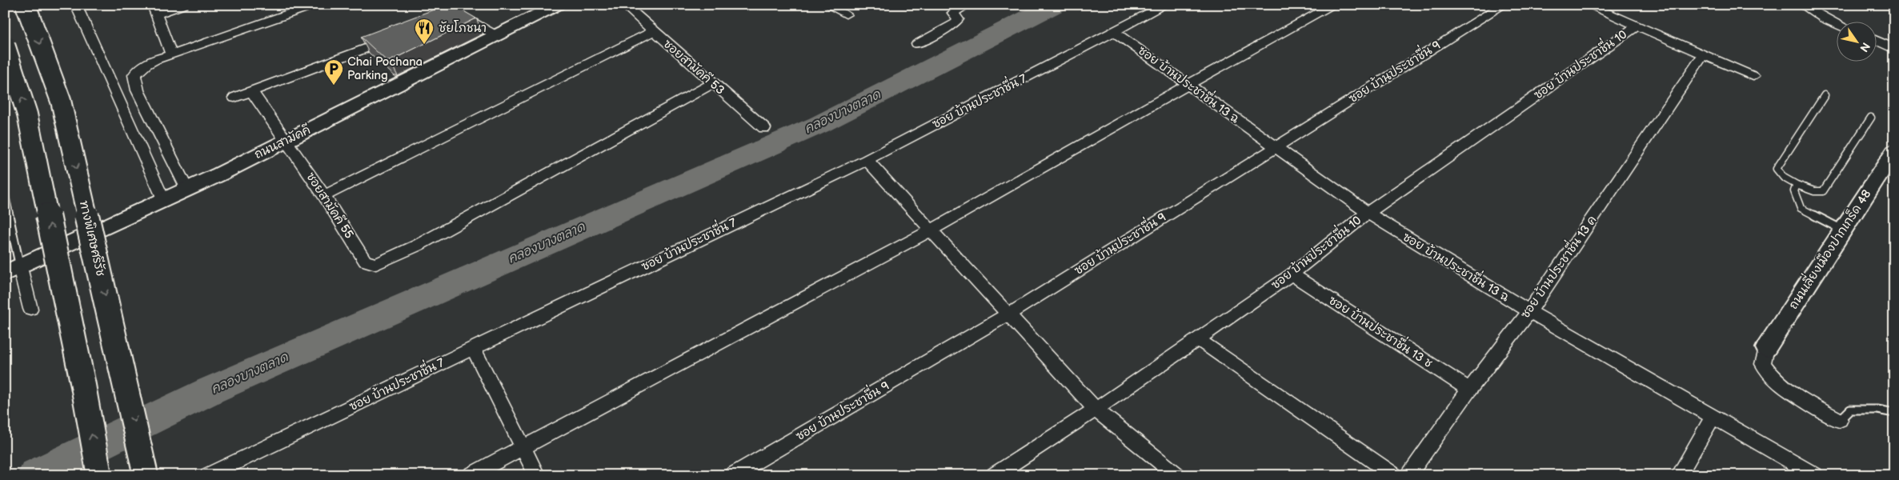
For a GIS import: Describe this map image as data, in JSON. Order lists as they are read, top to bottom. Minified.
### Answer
{"streets":{"highway":["ทางพิเศษศรีรัช"],"main road":["ถนนสามัคคี","ถนนเลี่ยงเมืองปากเกร็ด 48"],"street":["ซอย บ้านประชาชื่น 10","ซอยสามัคคี 53","ซอย บ้านประชาชื่น 9","ซอย บ้านประชาชื่น 13 ฉ","ซอย บ้านประชาชื่น 7","ซอยสามัคคี 55","ซอย บ้านประชาชื่น 13 ค","ซอย บ้านประชาชื่น 13 ช"]},"crossings":[["ซอย บ้านประชาชื่น 10","ซอย บ้านประชาชื่น 13 ฉ"],["ซอย บ้านประชาชื่น 10","ซอย บ้านประชาชื่น 13 ช"],["ซอยสามัคคี 53","ซอยสามัคคี 55"],["ซอย บ้านประชาชื่น 9","ซอย บ้านประชาชื่น 13 ฉ"],["ซอย บ้านประชาชื่น 13 ฉ","ซอย บ้านประชาชื่น 7"],["ซอย บ้านประชาชื่น 13 ฉ","ซอย บ้านประชาชื่น 13 ค"],["ถนนสามัคคี","ซอยสามัคคี 55"],["ซอย บ้านประชาชื่น 13 ค","ซอย บ้านประชาชื่น 13 ช"]],"water":["คลองบางตลาด"],"places":{"restaurant":["ชัยโภชนา"],"parking":["Chai Pochana Parking"]},"north":"bottom right"}
